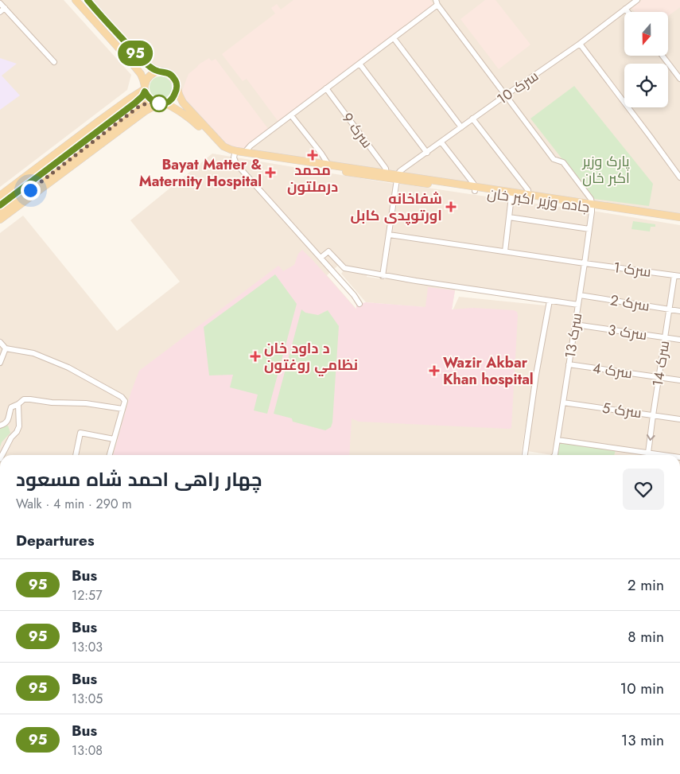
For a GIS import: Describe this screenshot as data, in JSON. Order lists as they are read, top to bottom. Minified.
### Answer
{"streets":{"main road":["جاده وزیر اکبر خان"],"street":["سرک 10","سرک 9","سرک 1","سرک 2","سرک 3","سرک 13","سرک 14","سرک 4","سرک 5"]},"crossings":[["جاده وزیر اکبر خان","سرک 13"],["سرک 1","سرک 13"],["سرک 1","سرک 14"],["سرک 2","سرک 13"],["سرک 2","سرک 14"],["سرک 3","سرک 13"],["سرک 3","سرک 14"],["سرک 13","سرک 4"],["سرک 13","سرک 5"],["سرک 14","سرک 4"],["سرک 14","سرک 5"]],"parks":["پارک وزیر اکبر خان"],"places":{"health":["محمد درملتون","Bayat Matter & Maternity Hospital","شفاخانه اورتوپدی کابل","د داود خان نظامي روغتون","Wazir Akbar Khan hospital"]},"lines":["bus line 95"],"north":"bottom","page":{"on_map":"95","heading":[["چهار راهی احمد شاه مسعود","Walk · 4 min · 290 m"],"Departures"],"list":[{"mark":"95","name":"Bus","note":"12:57","value":"2 min"},{"mark":"95","name":"Bus","note":"13:03","value":"8 min"},{"mark":"95","name":"Bus","note":"13:05","value":"10 min"},{"mark":"95","name":"Bus","note":"13:08","value":"13 min"}]}}
